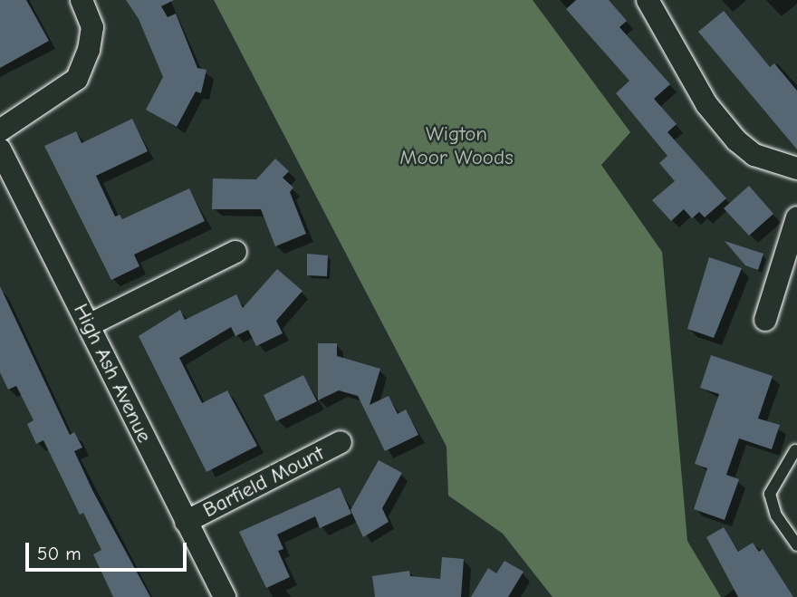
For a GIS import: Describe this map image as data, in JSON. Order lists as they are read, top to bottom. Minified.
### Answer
{"streets":{"street":["High Ash Avenue","Barfield Mount"]},"crossings":[["High Ash Avenue","Barfield Mount"]],"parks":["Wigton Moor Woods"],"scale_bar":"50 m"}
